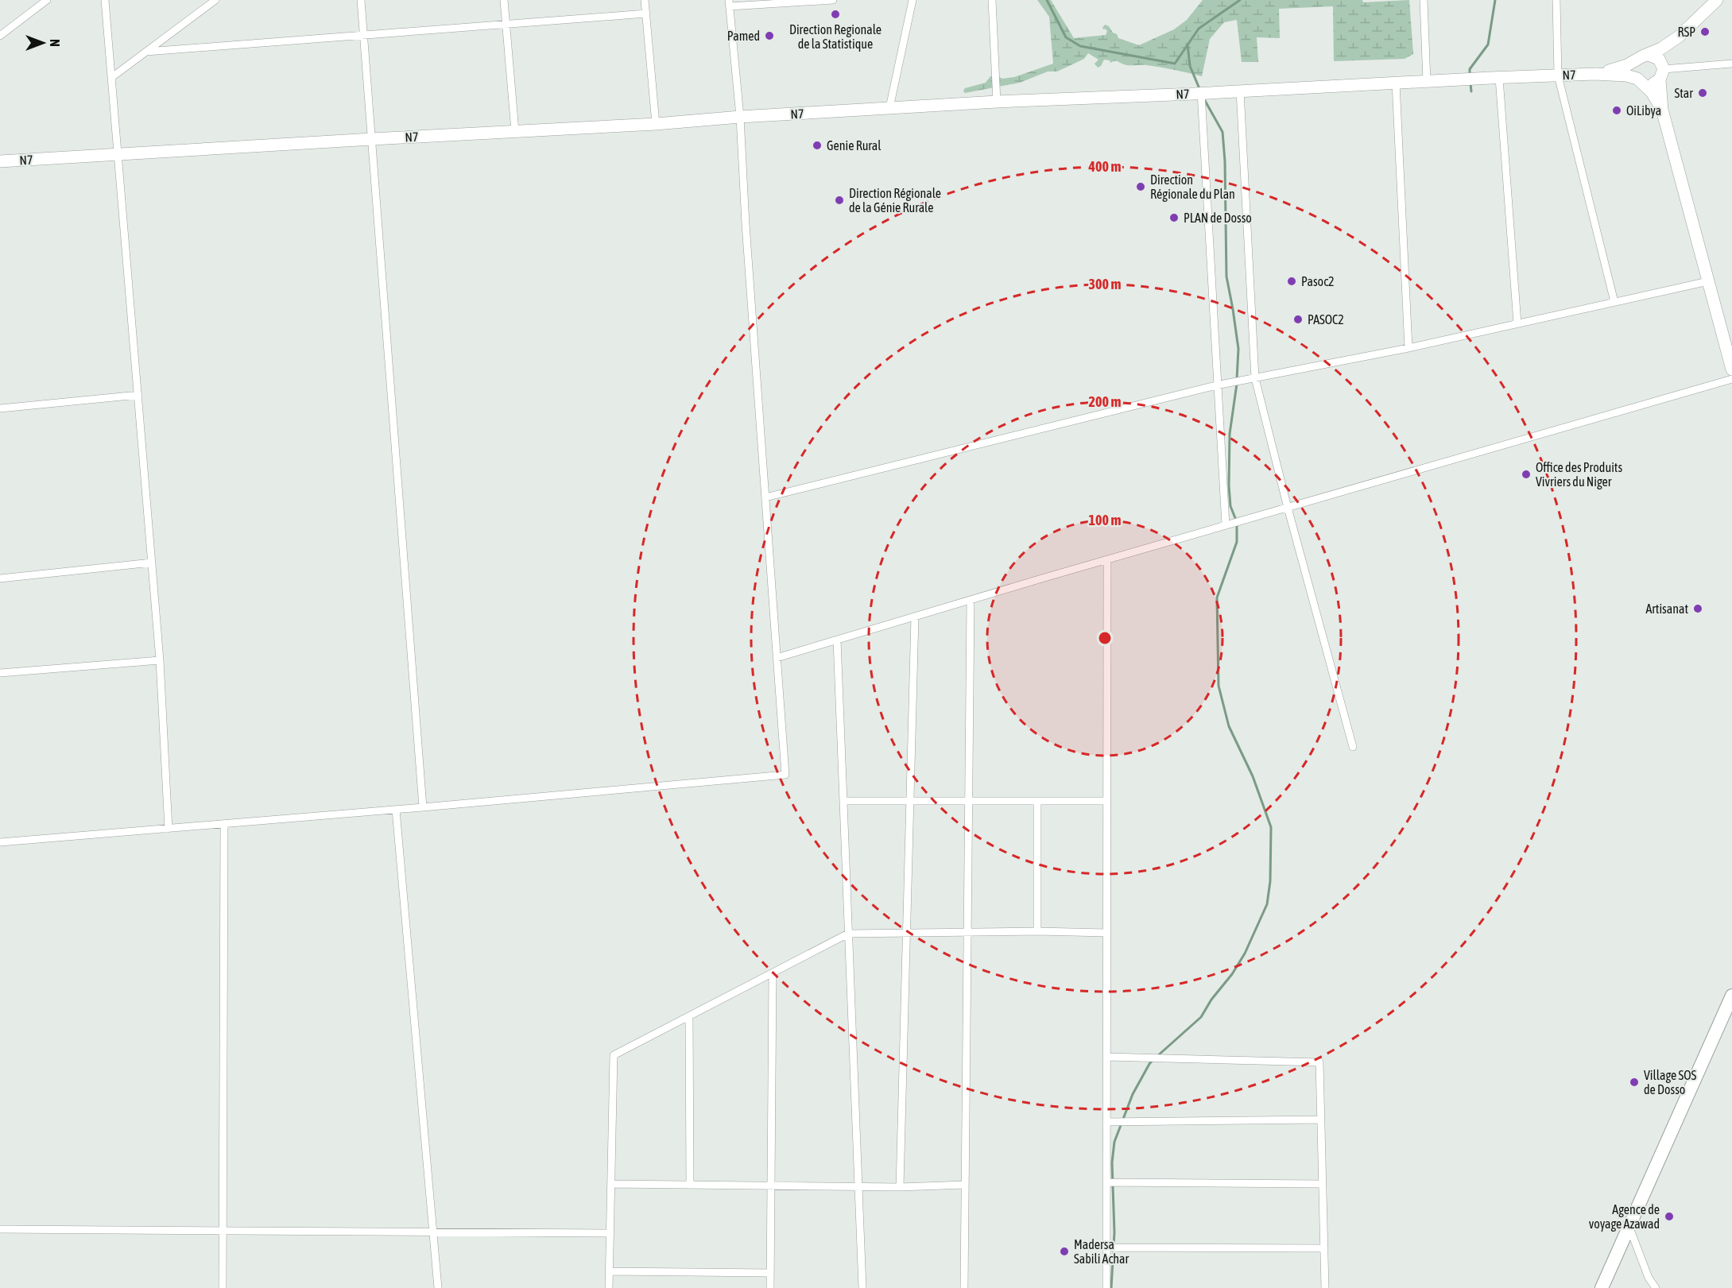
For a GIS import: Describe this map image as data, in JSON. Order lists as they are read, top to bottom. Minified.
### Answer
{"streets":{"main road":["N7"]},"places":["Direction Regionale de la Statistique","RSP","Pamed","Star","OiLibya","Genie Rural","Direction Régionale du Plan","Direction Régionale de la Génie Rurale","PLAN de Dosso","Pasoc2","PASOC2","Office des Produits Vivriers du Niger","Artisanat","Village SOS de Dosso","Agence de voyage Azawad","Madersa Sabili Achar"],"north":"right","rings":["400 m","300 m","200 m","100 m"]}
